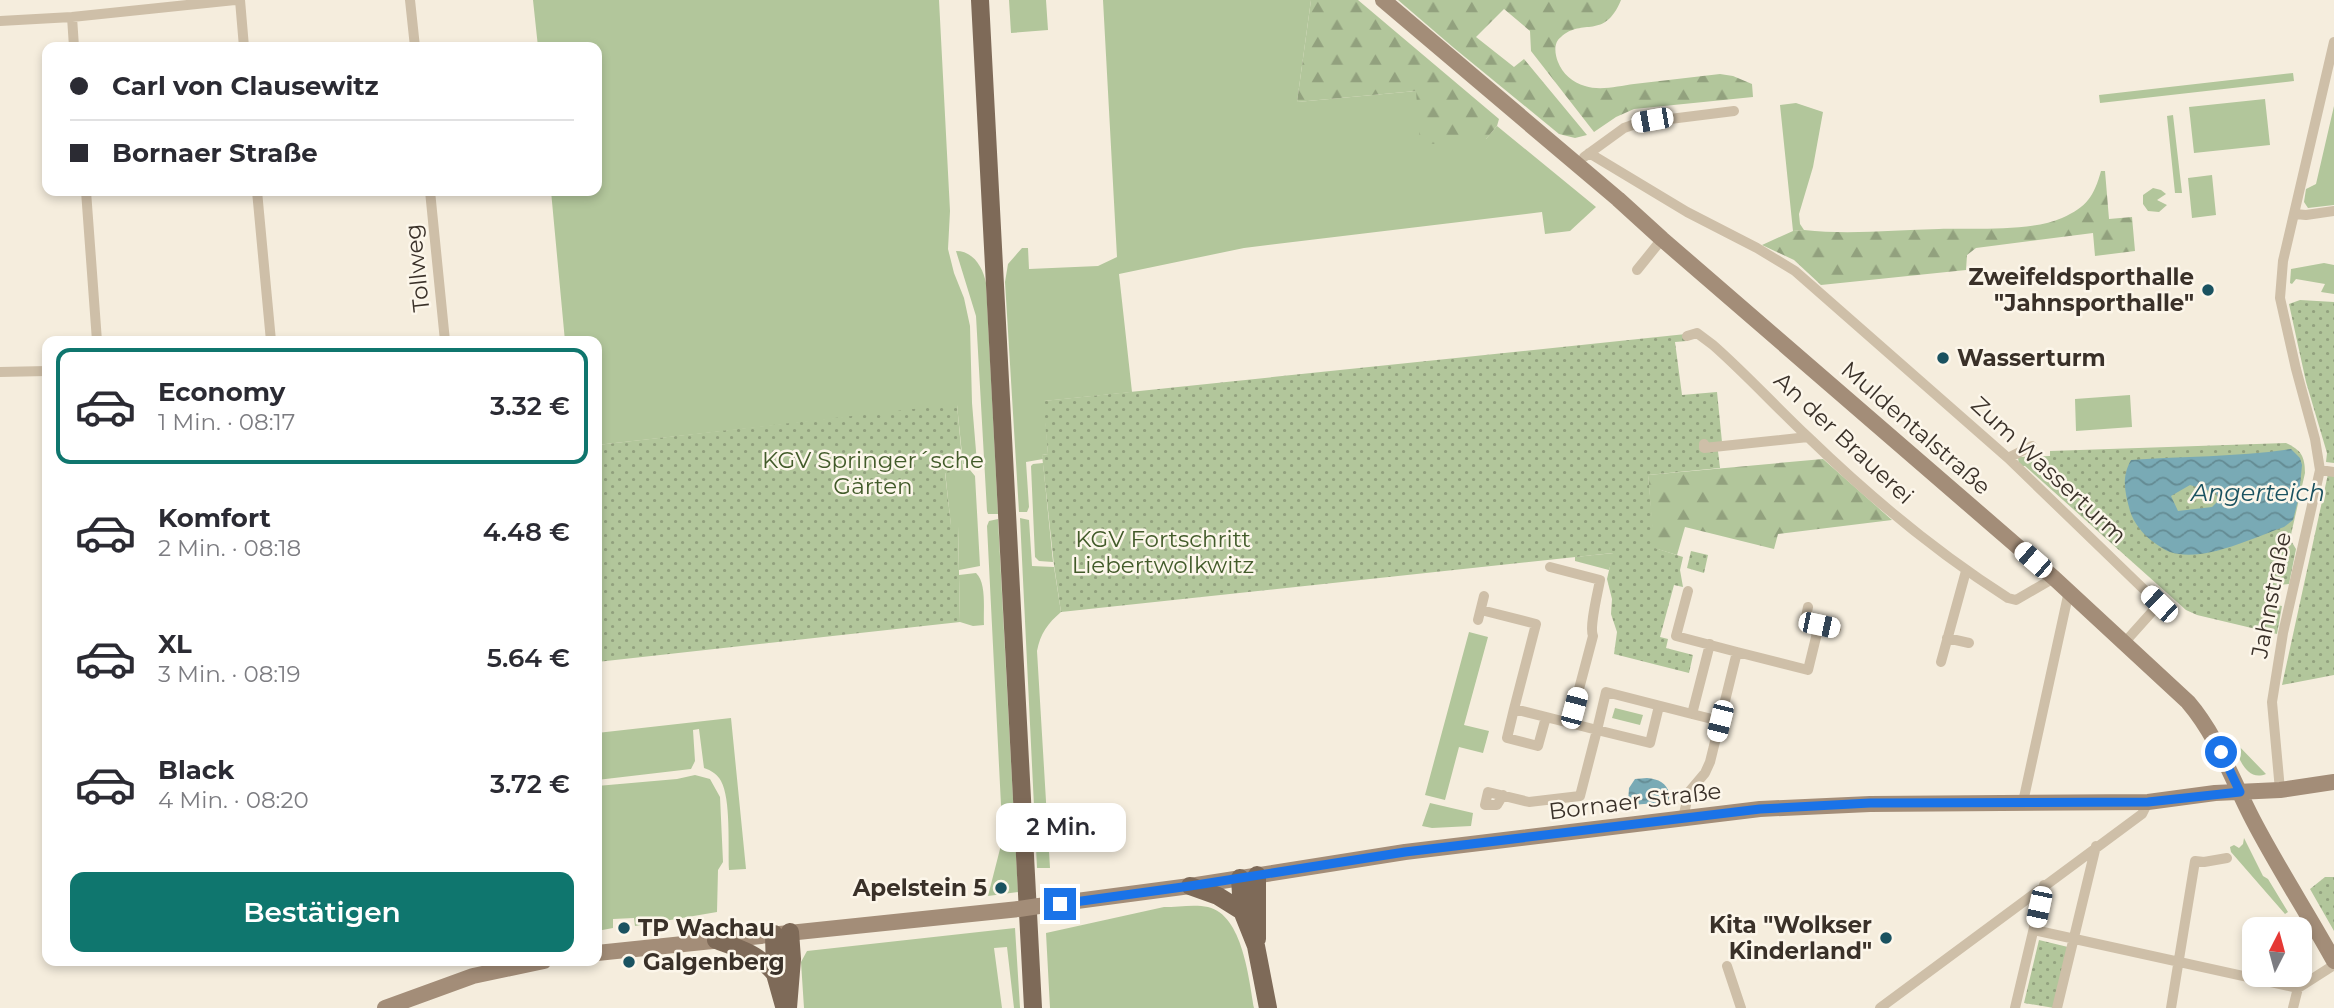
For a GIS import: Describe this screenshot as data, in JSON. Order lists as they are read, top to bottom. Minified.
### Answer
{"streets":{"main road":["Muldentalstraße","Bornaer Straße"],"street":["Tollweg","An der Brauerei","Zum Wasserturm","Jahnstraße"]},"crossings":[["Muldentalstraße","An der Brauerei"],["Muldentalstraße","Zum Wasserturm"],["Muldentalstraße","Bornaer Straße"],["Jahnstraße","Bornaer Straße"]],"water":["Angerteich"],"parks":["KGV Springer´sche Gärten","KGV Fortschritt Liebertwolkwitz"],"places":["Zweifeldsporthalle \"Jahnsporthalle\"","Wasserturm","Apelstein 5","TP Wachau","Kita \"Wolkser Kinderland\"","Galgenberg"],"north":"top","page":{"banner":["Carl von Clausewitz","Bornaer Straße"],"list":[{"name":"Economy","note":"1 Min. · 08:17","value":"3.32 €"},{"name":"Komfort","note":"2 Min. · 08:18","value":"4.48 €"},{"name":"XL","note":"3 Min. · 08:19","value":"5.64 €"},{"name":"Black","note":"4 Min. · 08:20","value":"3.72 €"}],"bubble":"2 Min.","buttons":"Bestätigen"}}
